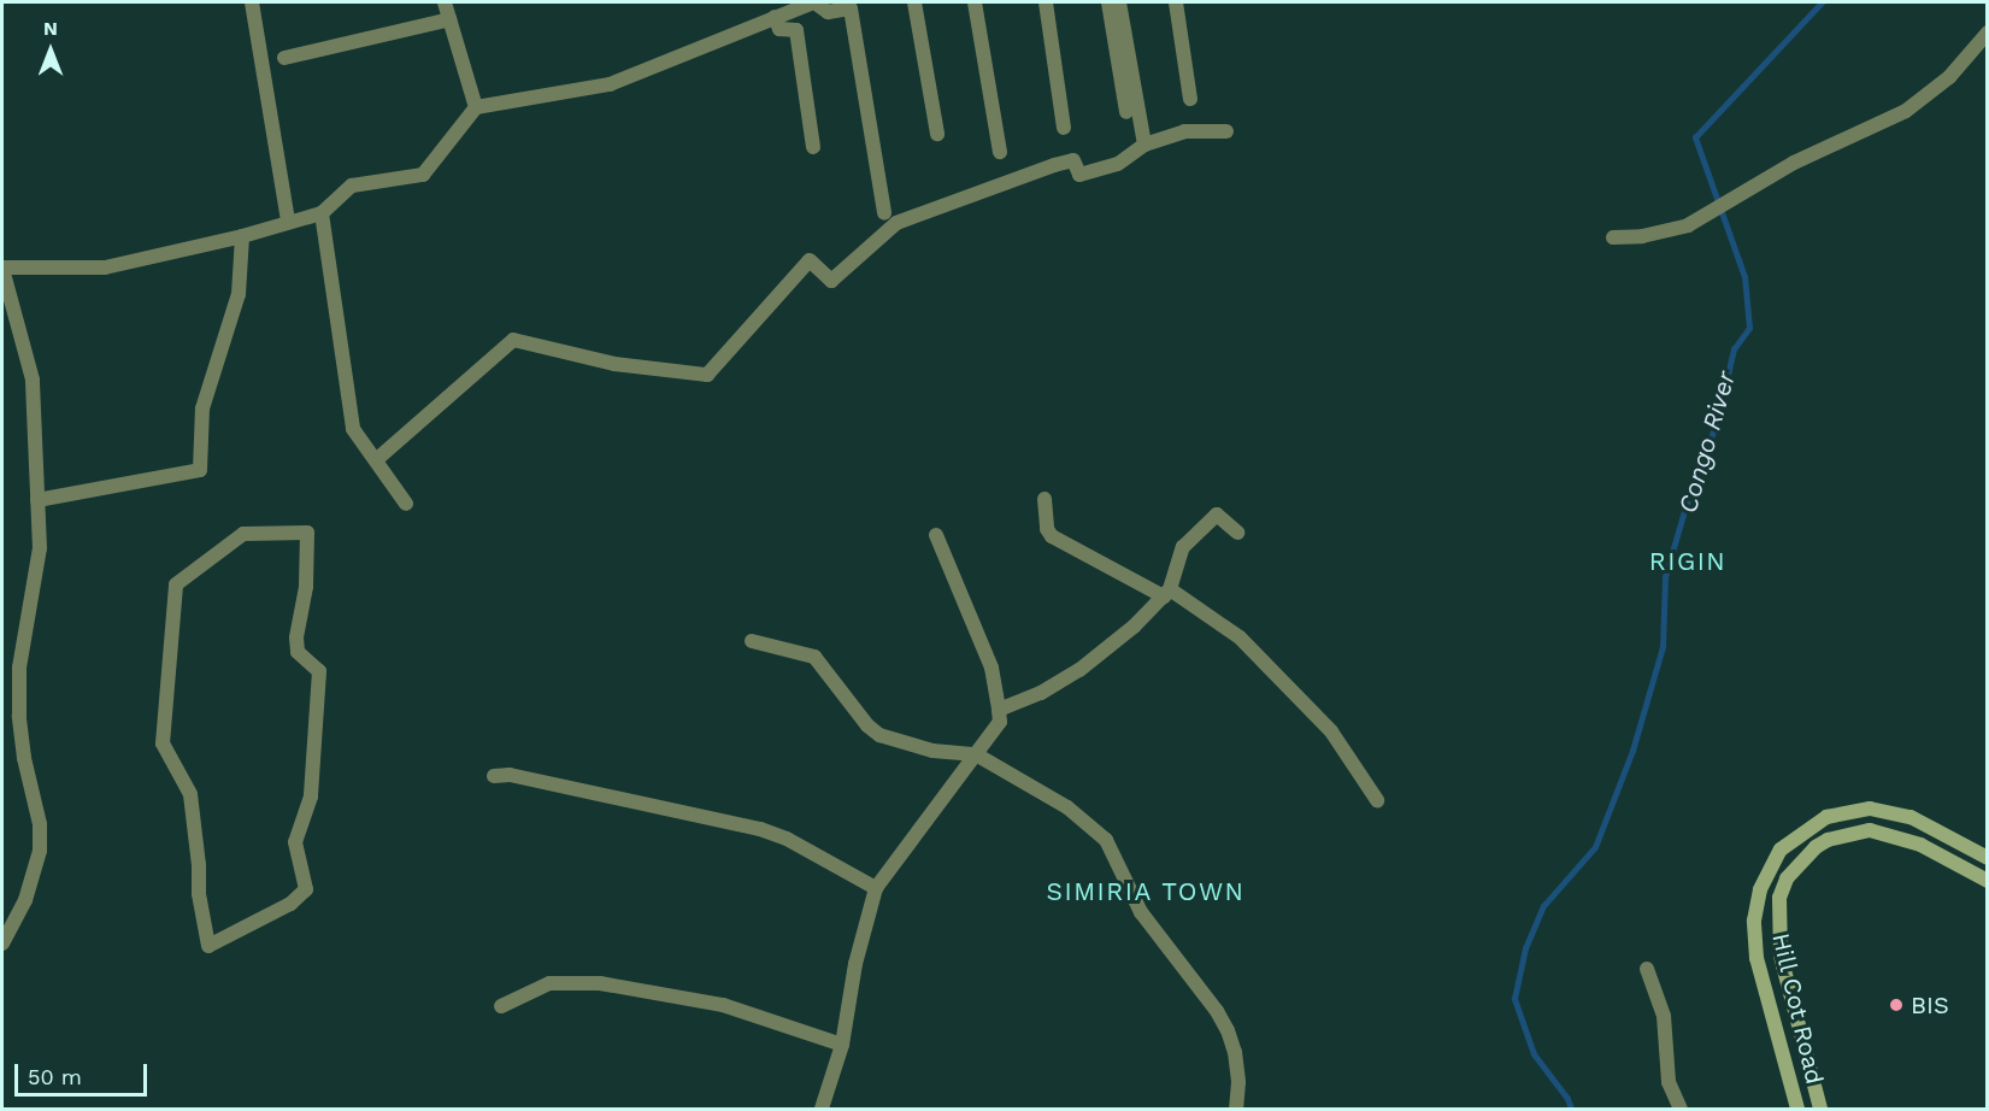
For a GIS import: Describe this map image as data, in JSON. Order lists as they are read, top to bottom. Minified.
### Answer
{"streets":{"main road":["Hill Cot Road"]},"districts":["RIGIN","SIMIRIA TOWN"],"water":["Congo River"],"places":["BIS"],"scale_bar":"50 m","north":"top"}
